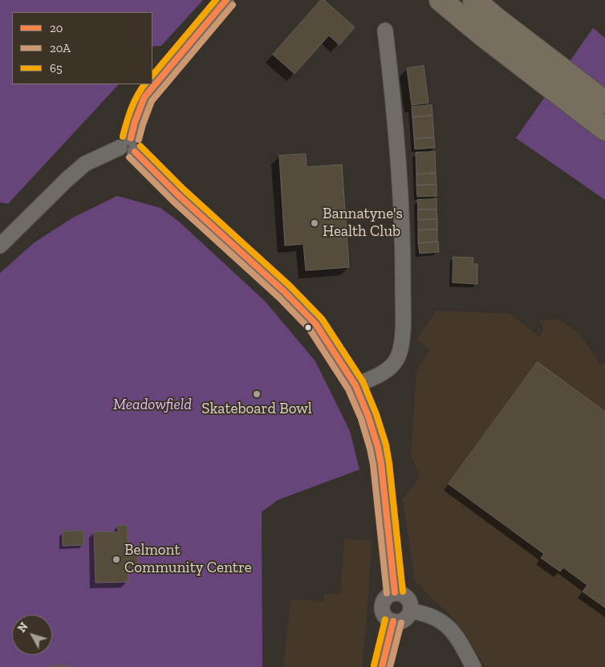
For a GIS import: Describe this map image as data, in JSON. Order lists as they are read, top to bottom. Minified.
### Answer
{"parks":["Meadowfield"],"places":["Bannatyne's Health Club","Skateboard Bowl","Belmont Community Centre"],"lines":["transit line 20","transit line 65","transit line 20A"],"legend":["20","20A","65"],"north":"top left"}
